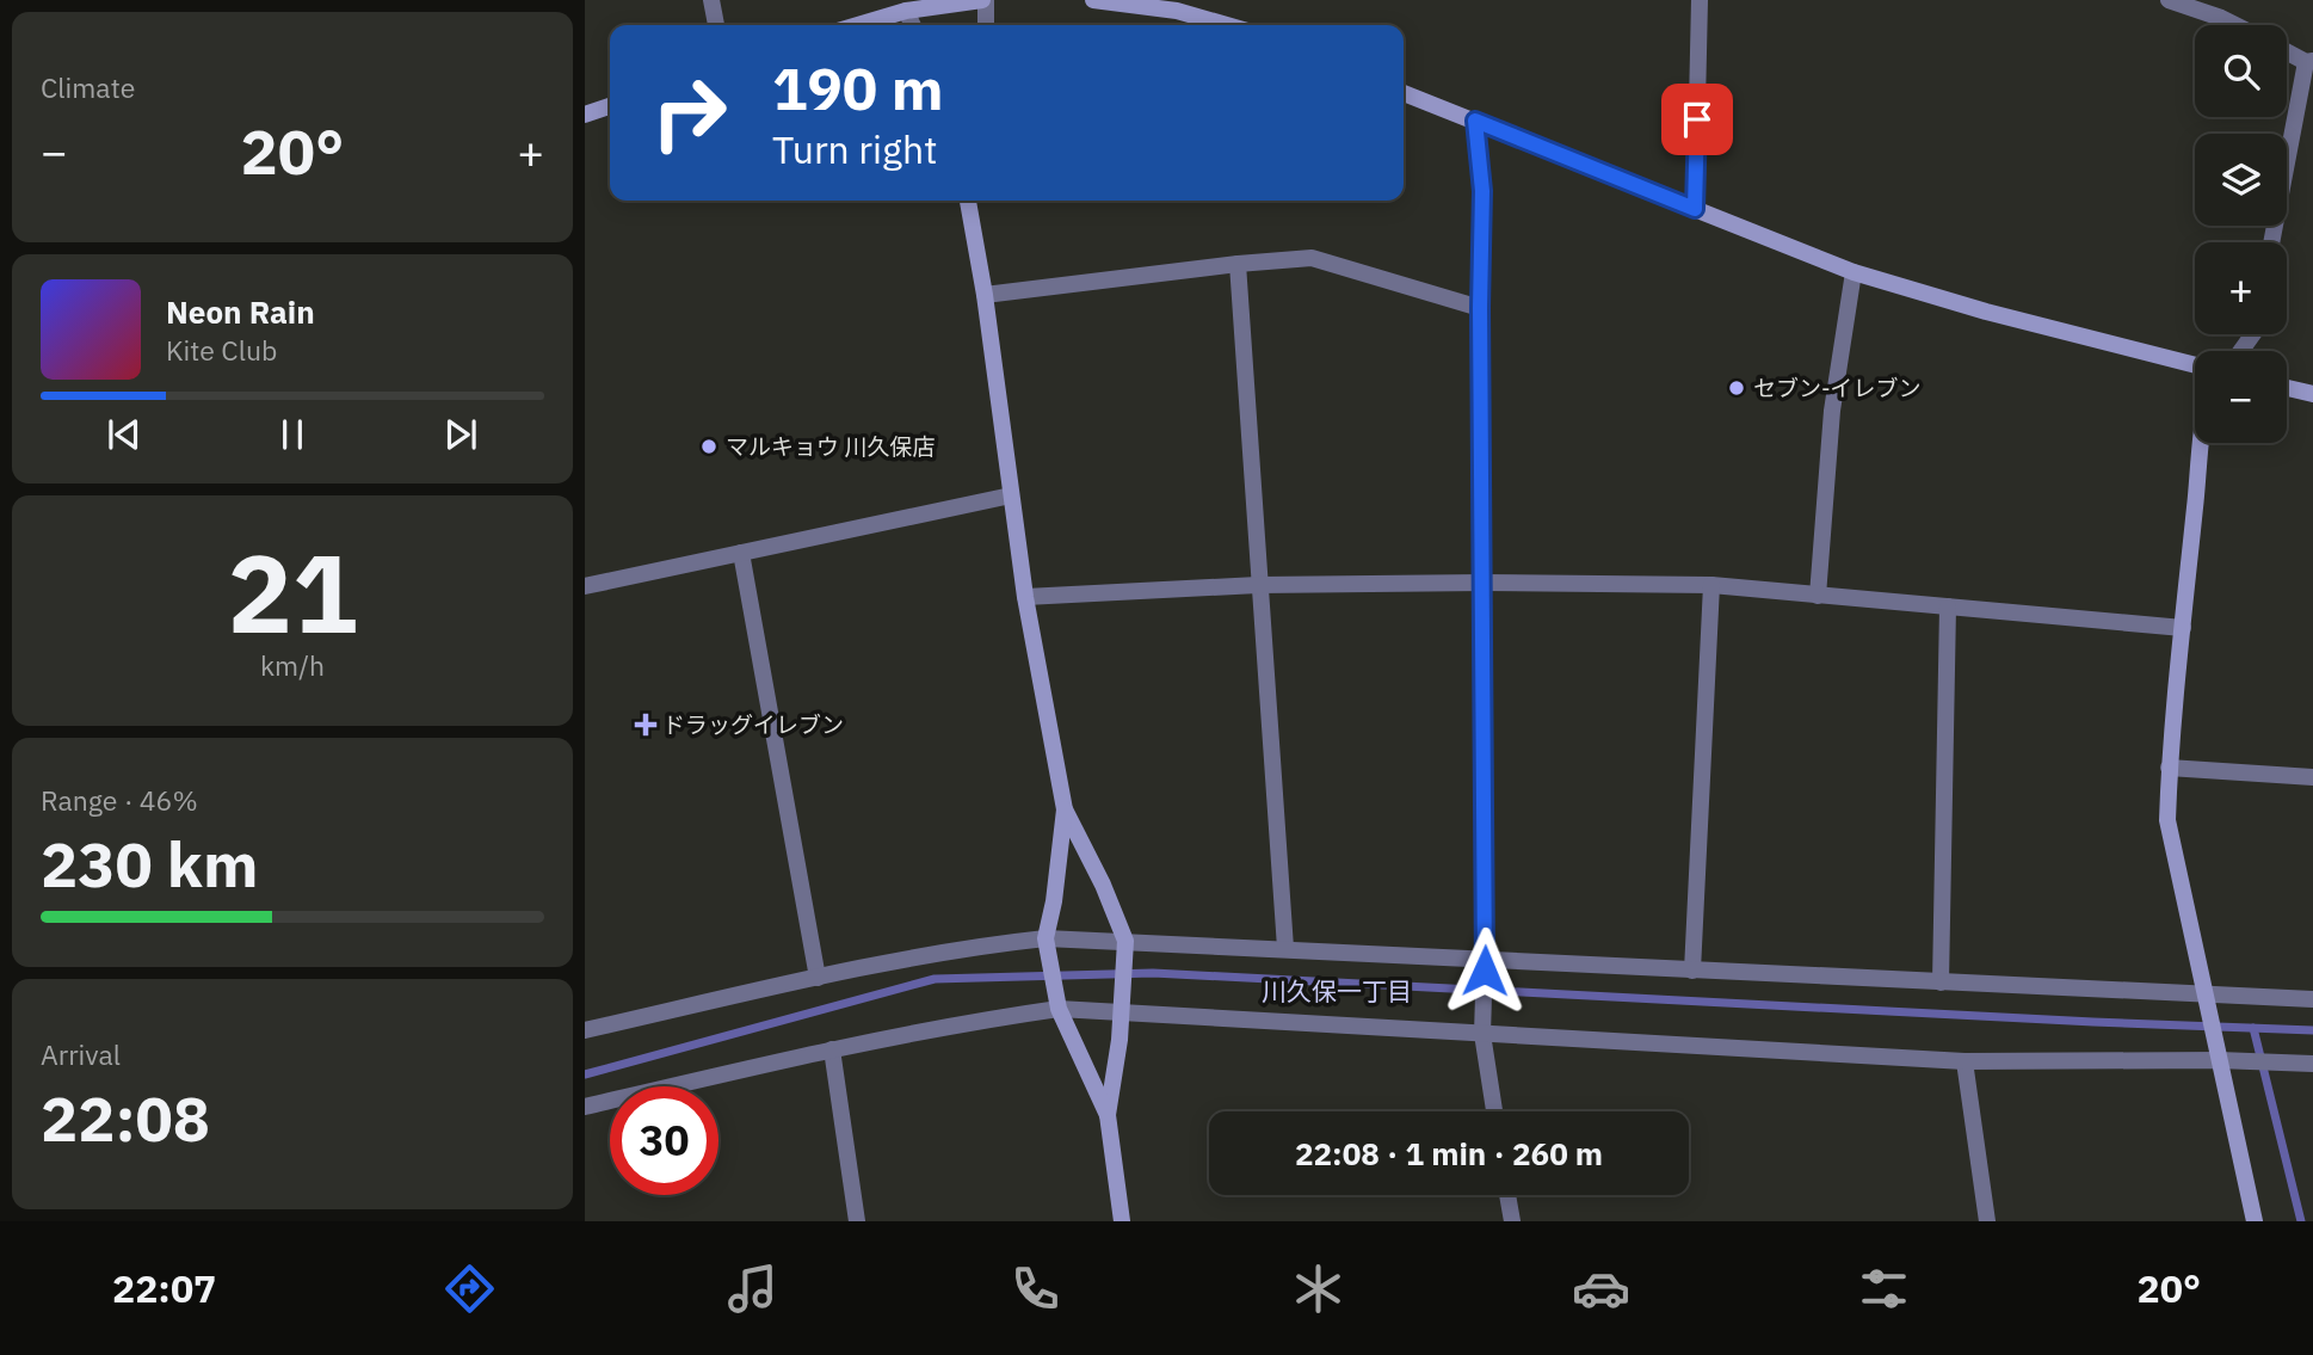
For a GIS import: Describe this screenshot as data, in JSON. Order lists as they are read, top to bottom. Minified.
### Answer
{"districts":["川久保一丁目"],"places":{"other":["セブン-イレブン","マルキョウ 川久保店"],"health":["ドラッグイレブン"]},"page":{"tile":["Climate",["21","km/h"],["Range · 46%","230 km"],["Arrival","22:08"]],"map_buttons":["+","−"],"turn":["190 m","Turn right"],"heat":["−","20°","+"],"song":["Neon Rain","Kite Club"],"limit":"30","trip":"22:08 · 1 min · 260 m","tabs":["22:07","20°"]}}
